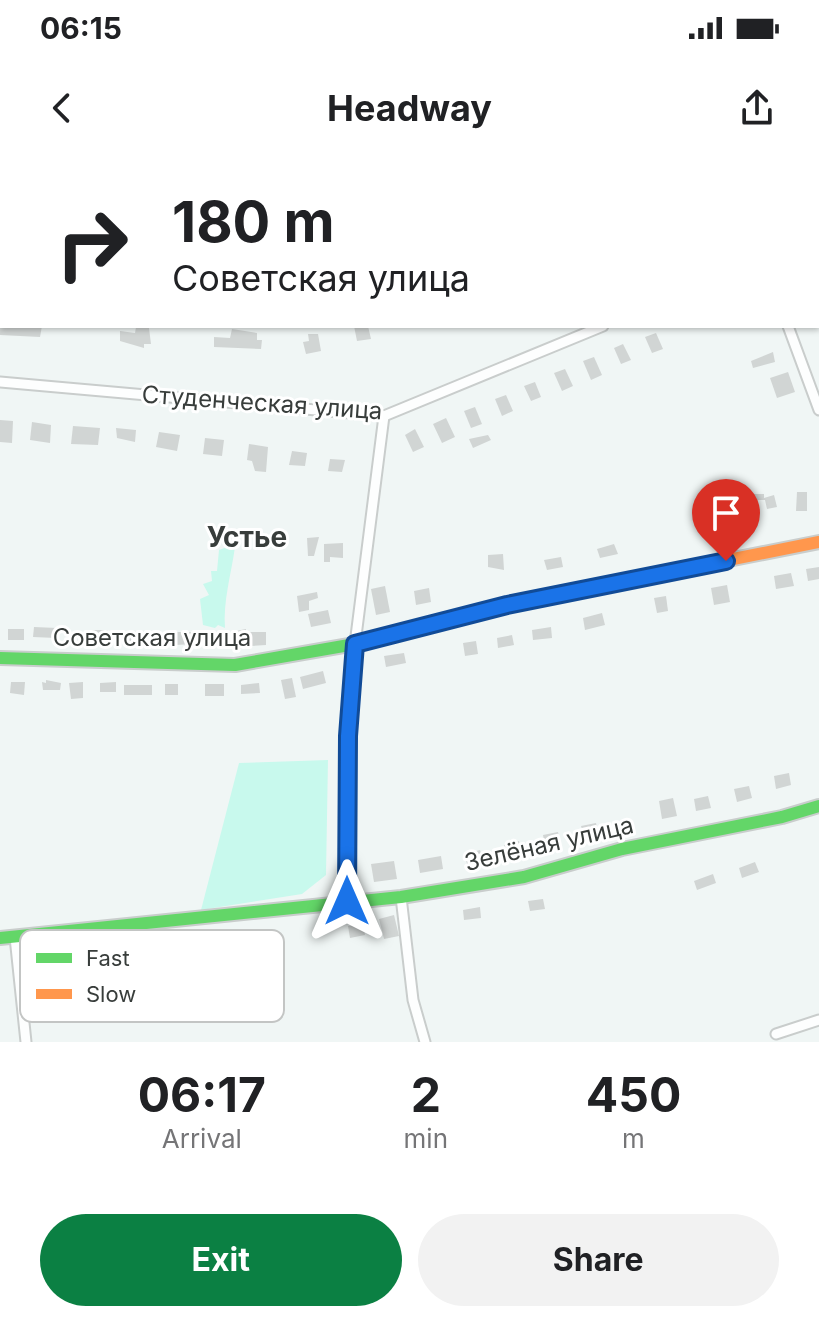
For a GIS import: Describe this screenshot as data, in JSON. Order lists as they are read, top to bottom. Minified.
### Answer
{"streets":{"street":["Студенческая улица","Советская улица","Зелёная улица"]},"districts":["Устье"],"legend":["Fast","Slow"],"page":{"status":"06:15","header":"Headway","turn":["180 m","Советская улица"],"eta":["06:17","Arrival","2","min","450","m"],"buttons":["Exit","Share"]}}
